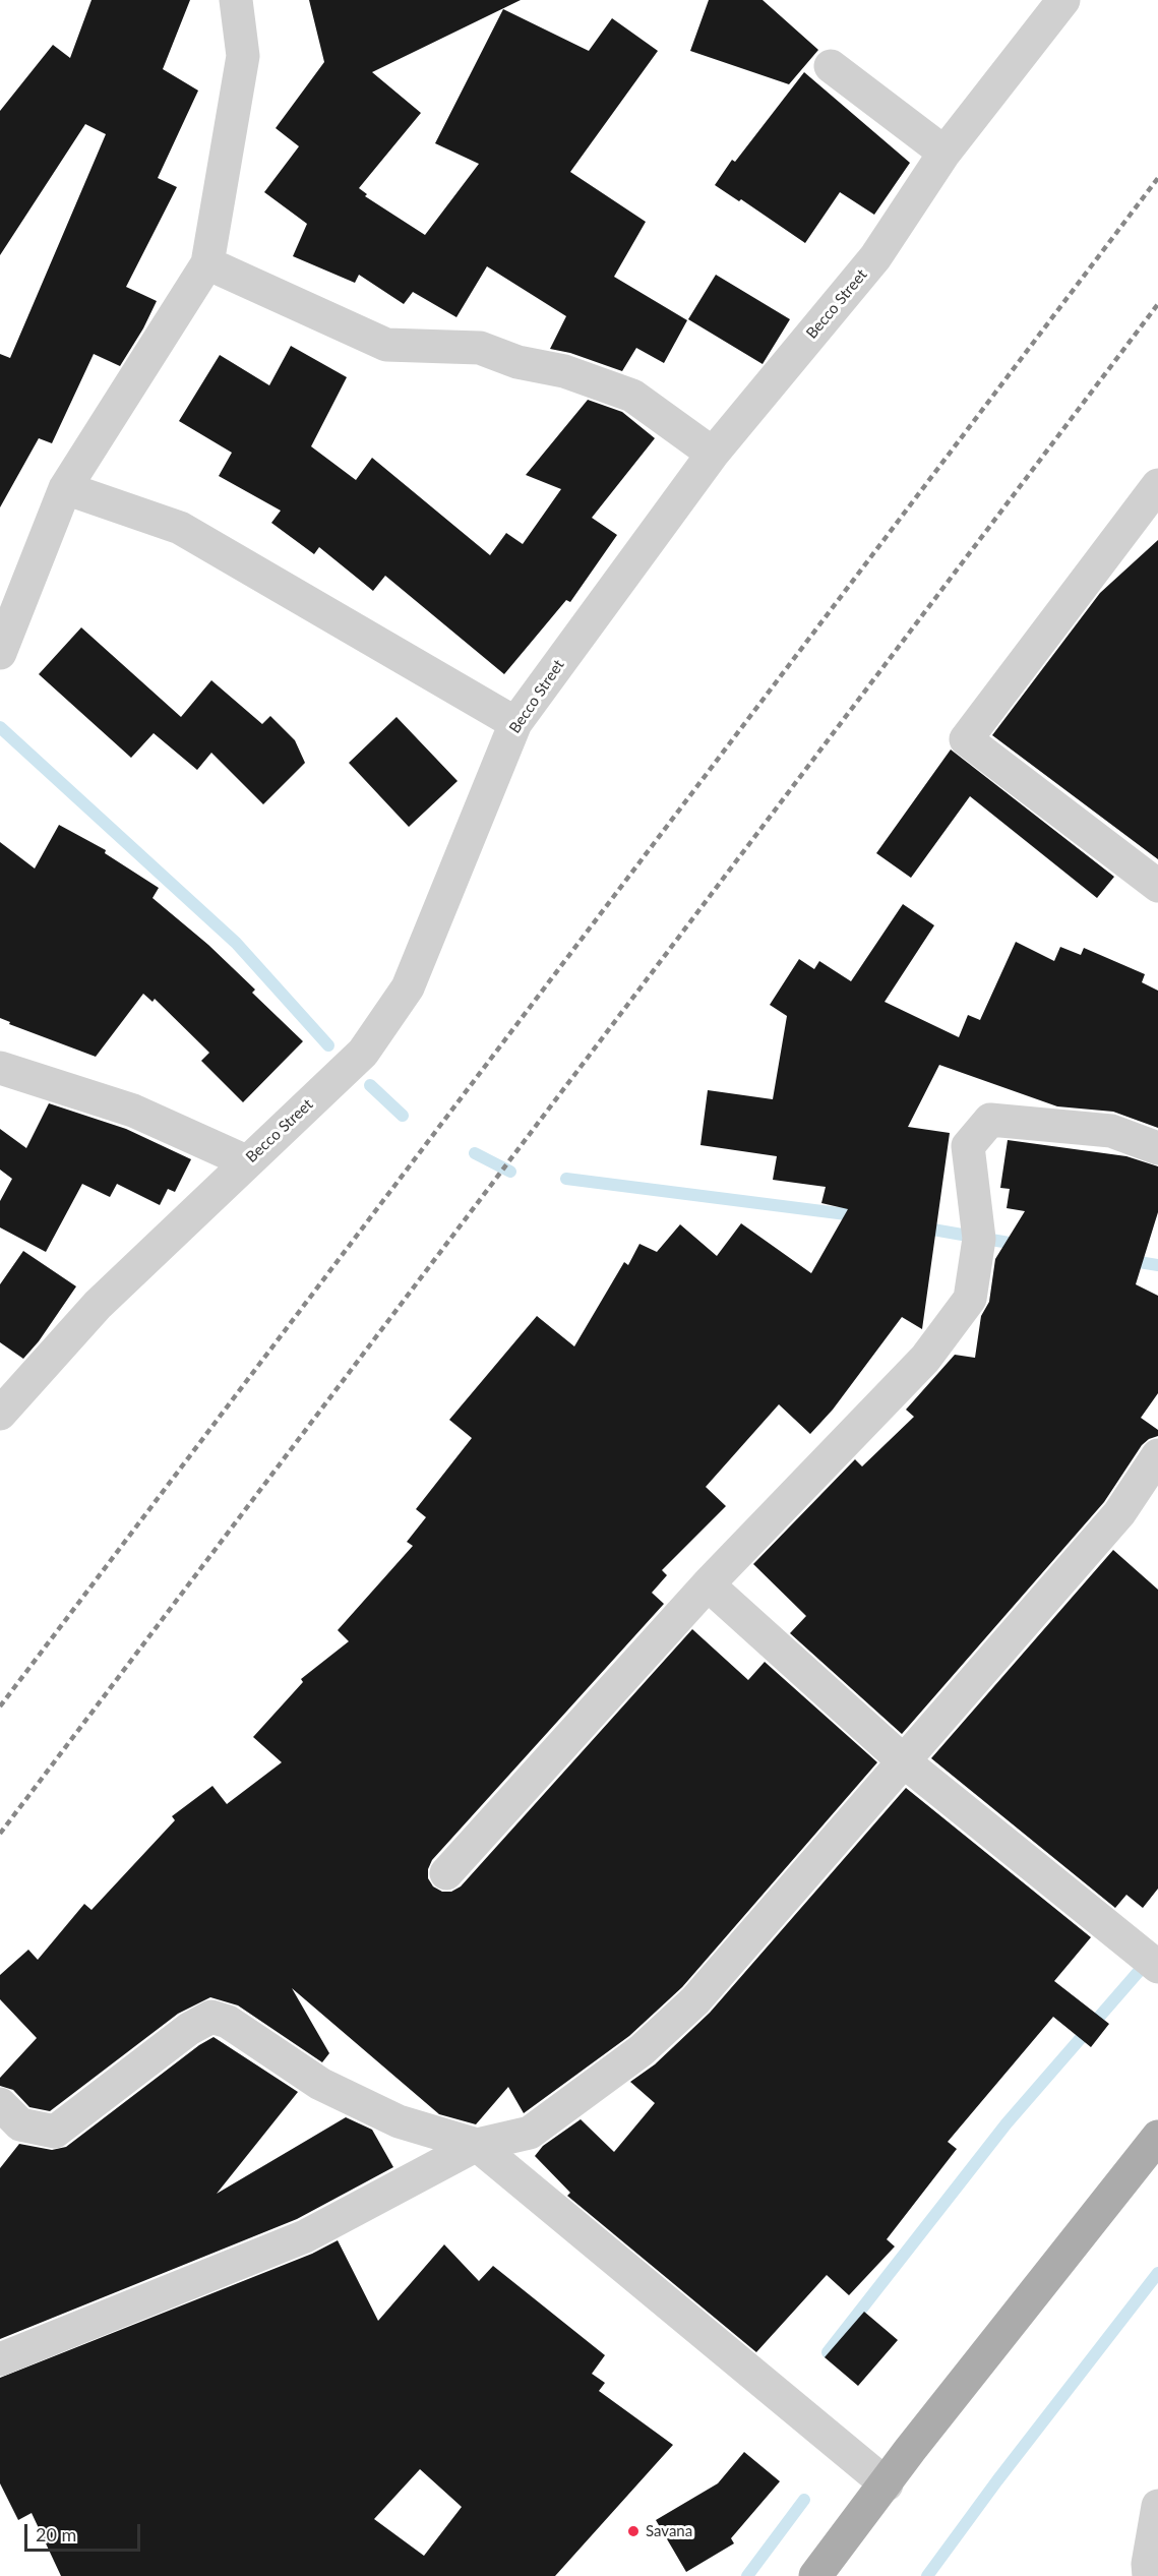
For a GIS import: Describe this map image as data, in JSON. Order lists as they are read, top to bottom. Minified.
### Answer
{"streets":{"street":["Becco Street"]},"places":["Savana"],"scale_bar":"20 m"}
